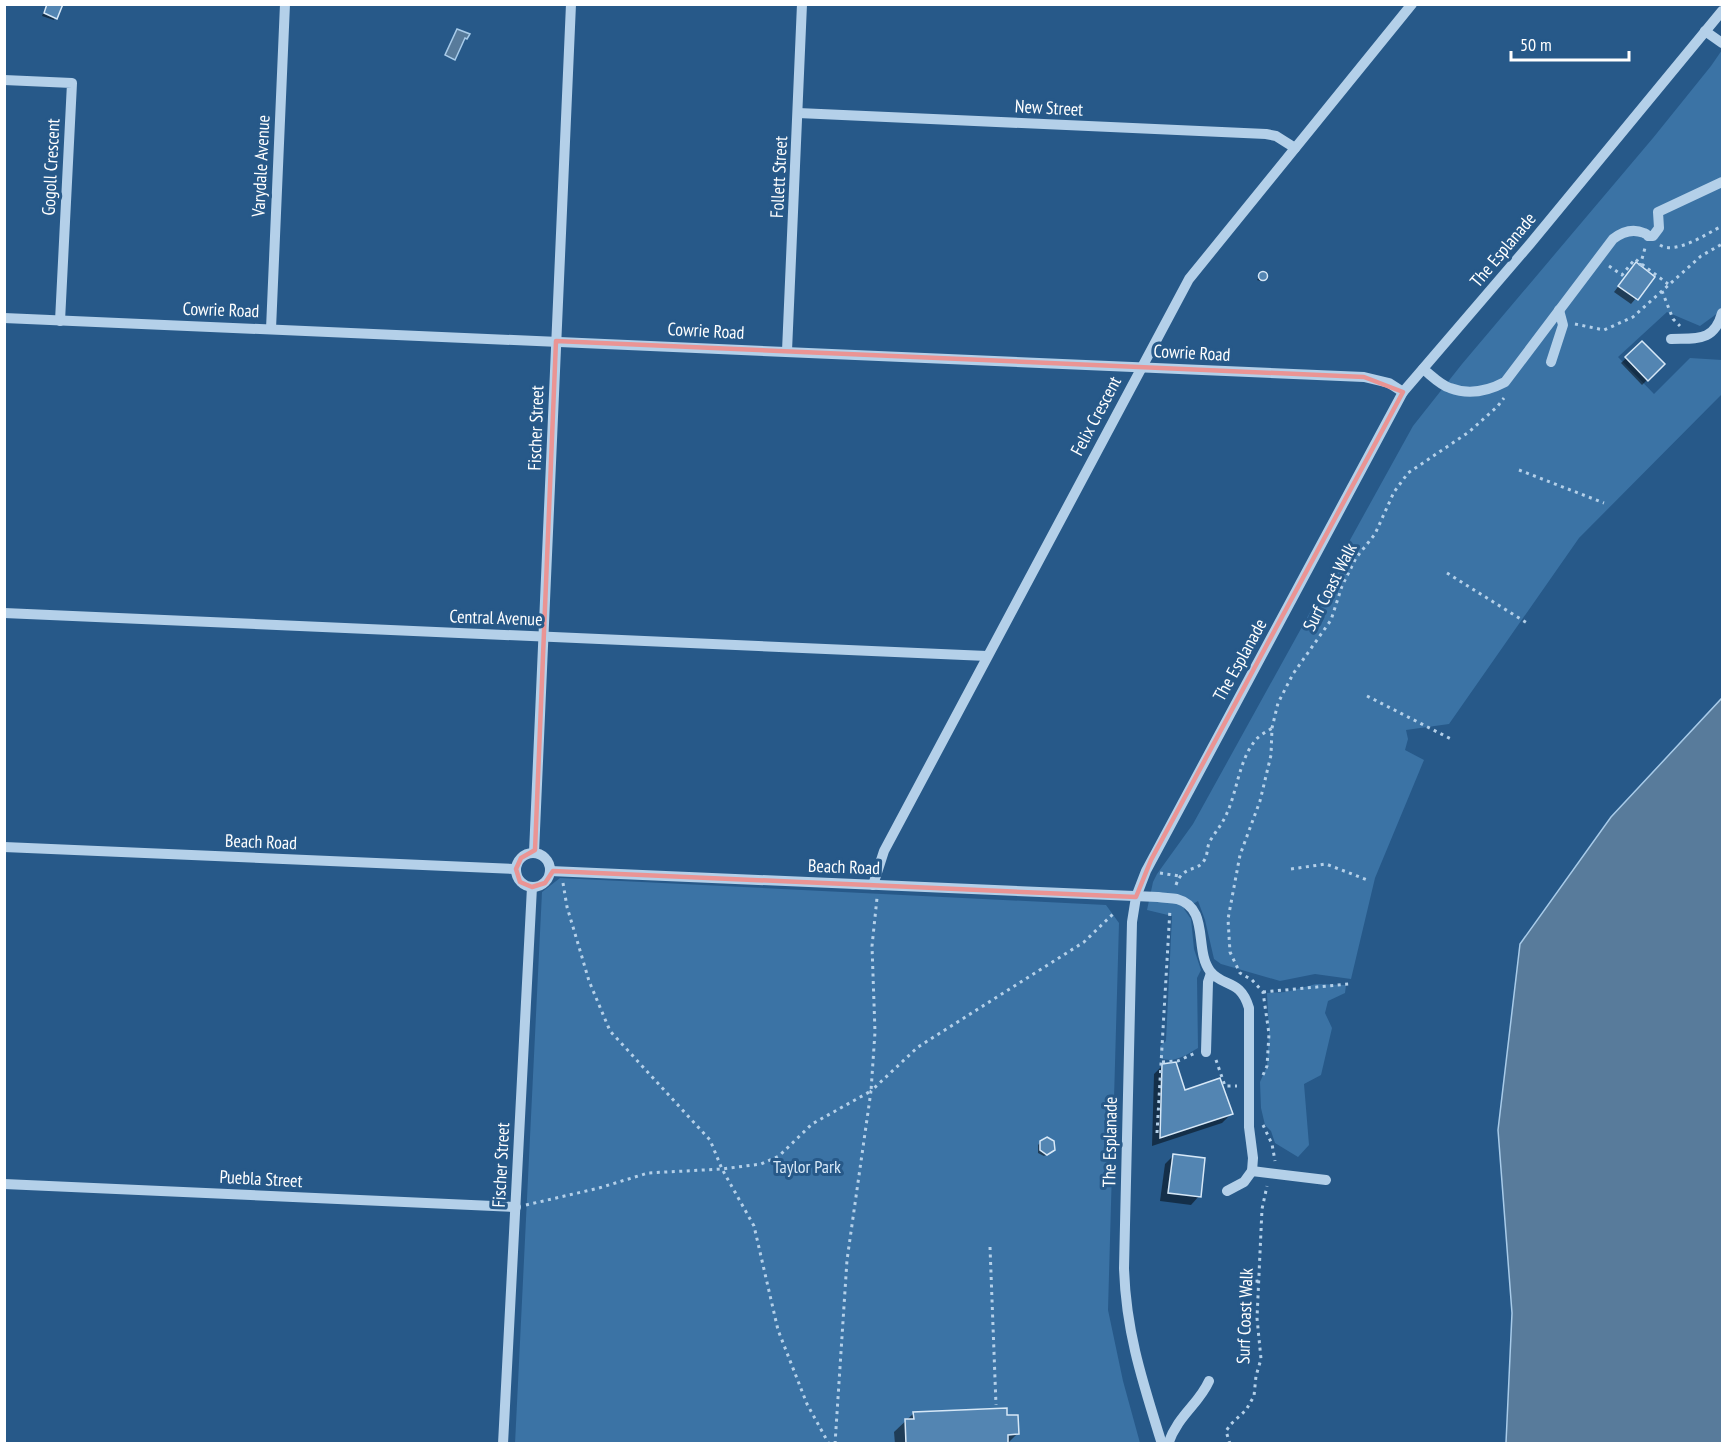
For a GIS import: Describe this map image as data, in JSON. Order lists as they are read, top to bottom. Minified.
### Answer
{"streets":{"street":["New Street","Varydale Avenue","Gogoll Crescent","Follett Street","The Esplanade","Cowrie Road","Felix Crescent","Fischer Street","Central Avenue","Beach Road","Puebla Street"],"path":["Surf Coast Walk"]},"crossings":[["New Street","Follett Street"],["New Street","Felix Crescent"],["Varydale Avenue","Cowrie Road"],["Gogoll Crescent","Cowrie Road"],["Follett Street","Cowrie Road"],["The Esplanade","Cowrie Road"],["The Esplanade","Beach Road"],["Cowrie Road","Felix Crescent"],["Cowrie Road","Fischer Street"],["Felix Crescent","Central Avenue"],["Felix Crescent","Beach Road"],["Fischer Street","Central Avenue"],["Fischer Street","Beach Road"],["Fischer Street","Puebla Street"]],"parks":["Taylor Park"],"scale_bar":"50 m"}
